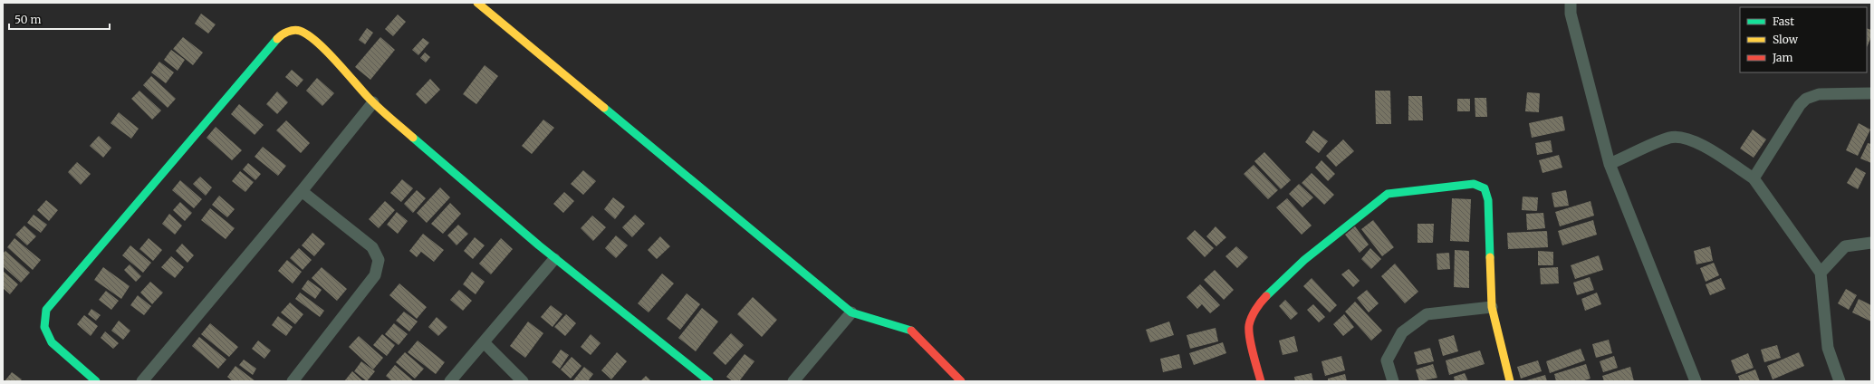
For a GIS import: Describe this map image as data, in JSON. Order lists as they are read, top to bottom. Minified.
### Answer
{"legend":["Fast","Slow","Jam"],"scale_bar":"50 m"}
